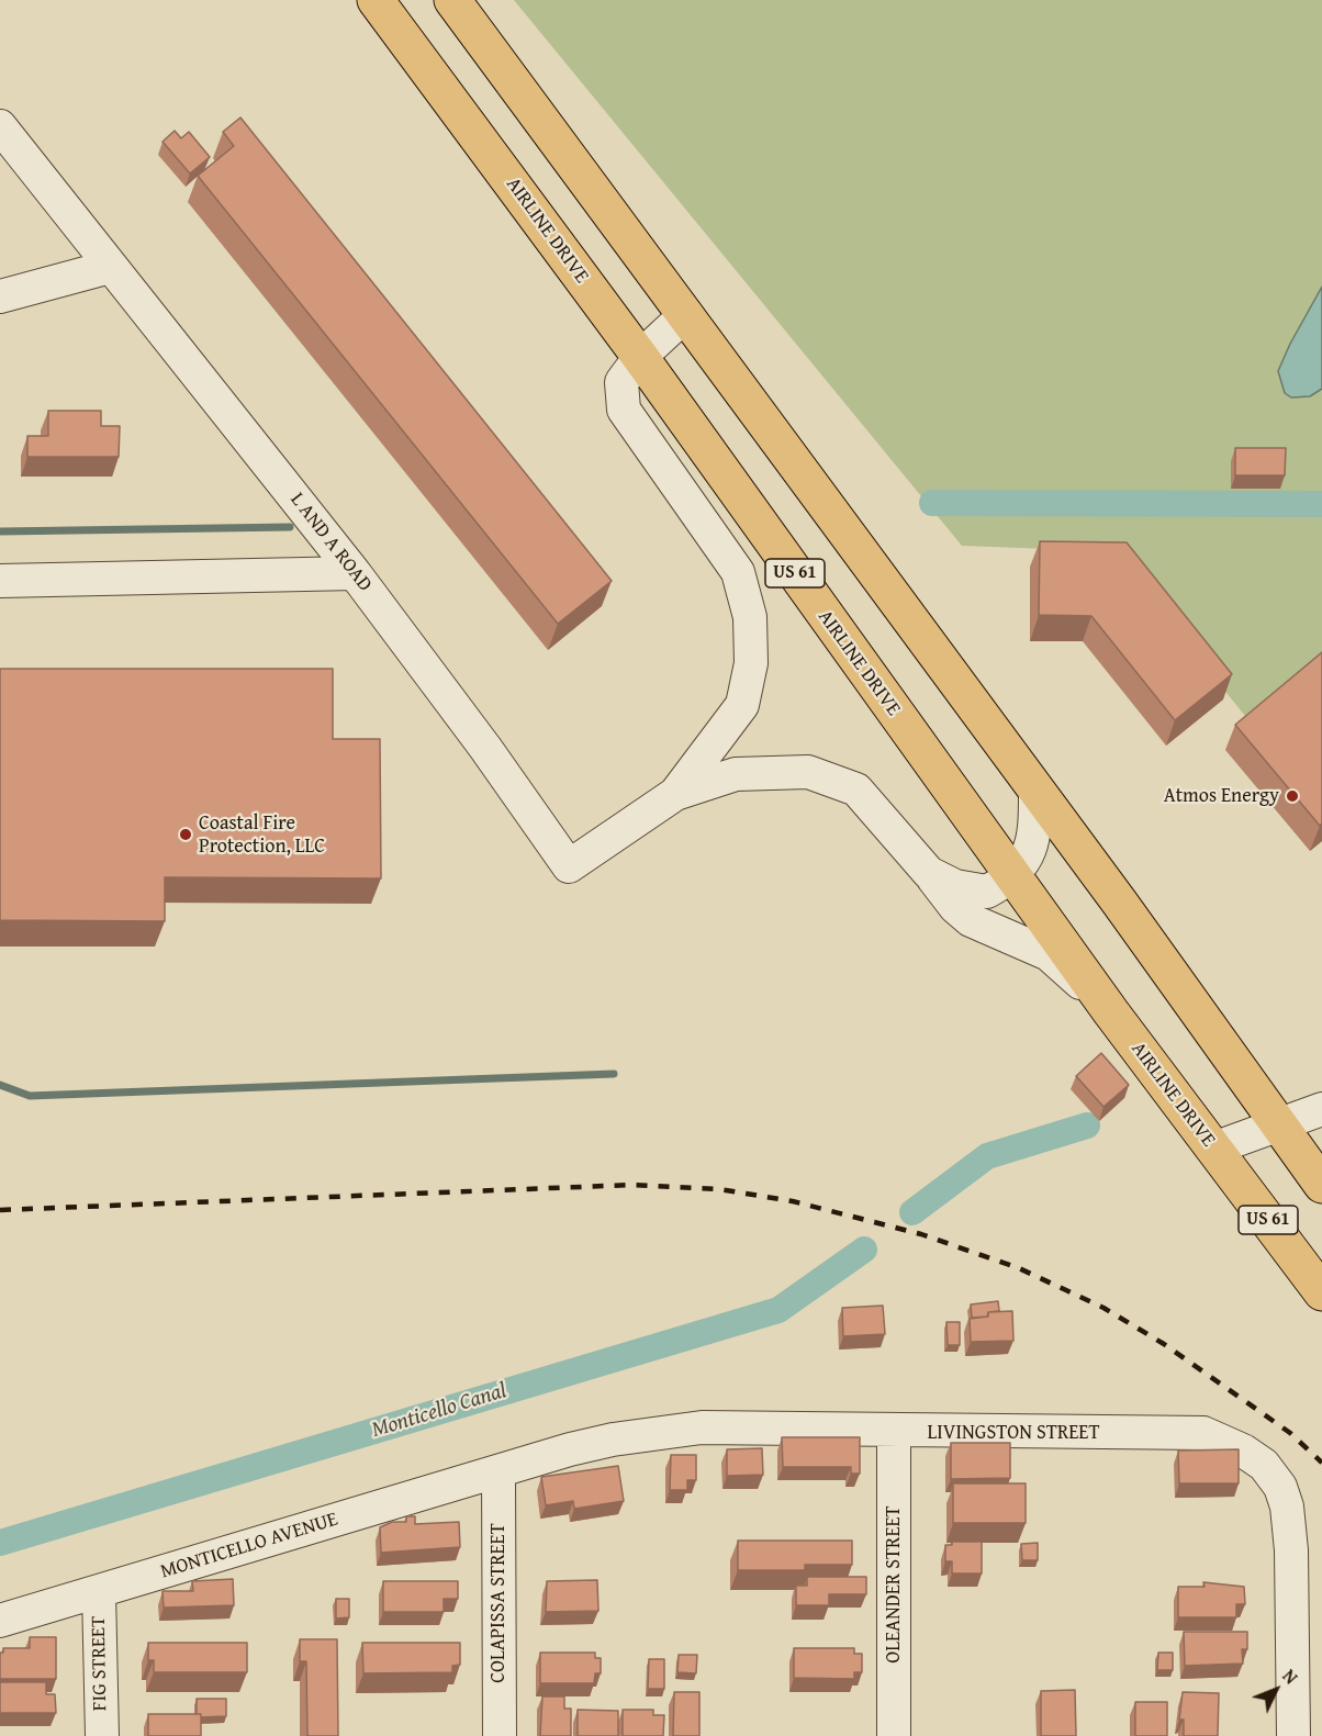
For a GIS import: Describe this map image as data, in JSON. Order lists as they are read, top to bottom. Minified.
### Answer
{"streets":{"highway":["AIRLINE DRIVE","US 61"],"street":["L AND A ROAD","LIVINGSTON STREET","MONTICELLO AVENUE","OLEANDER STREET","COLAPISSA STREET","FIG STREET"]},"crossings":[["LIVINGSTON STREET","MONTICELLO AVENUE"],["LIVINGSTON STREET","OLEANDER STREET"],["MONTICELLO AVENUE","COLAPISSA STREET"],["MONTICELLO AVENUE","FIG STREET"]],"water":["Monticello Canal"],"places":["Atmos Energy","Coastal Fire Protection, LLC"],"north":"top right"}
